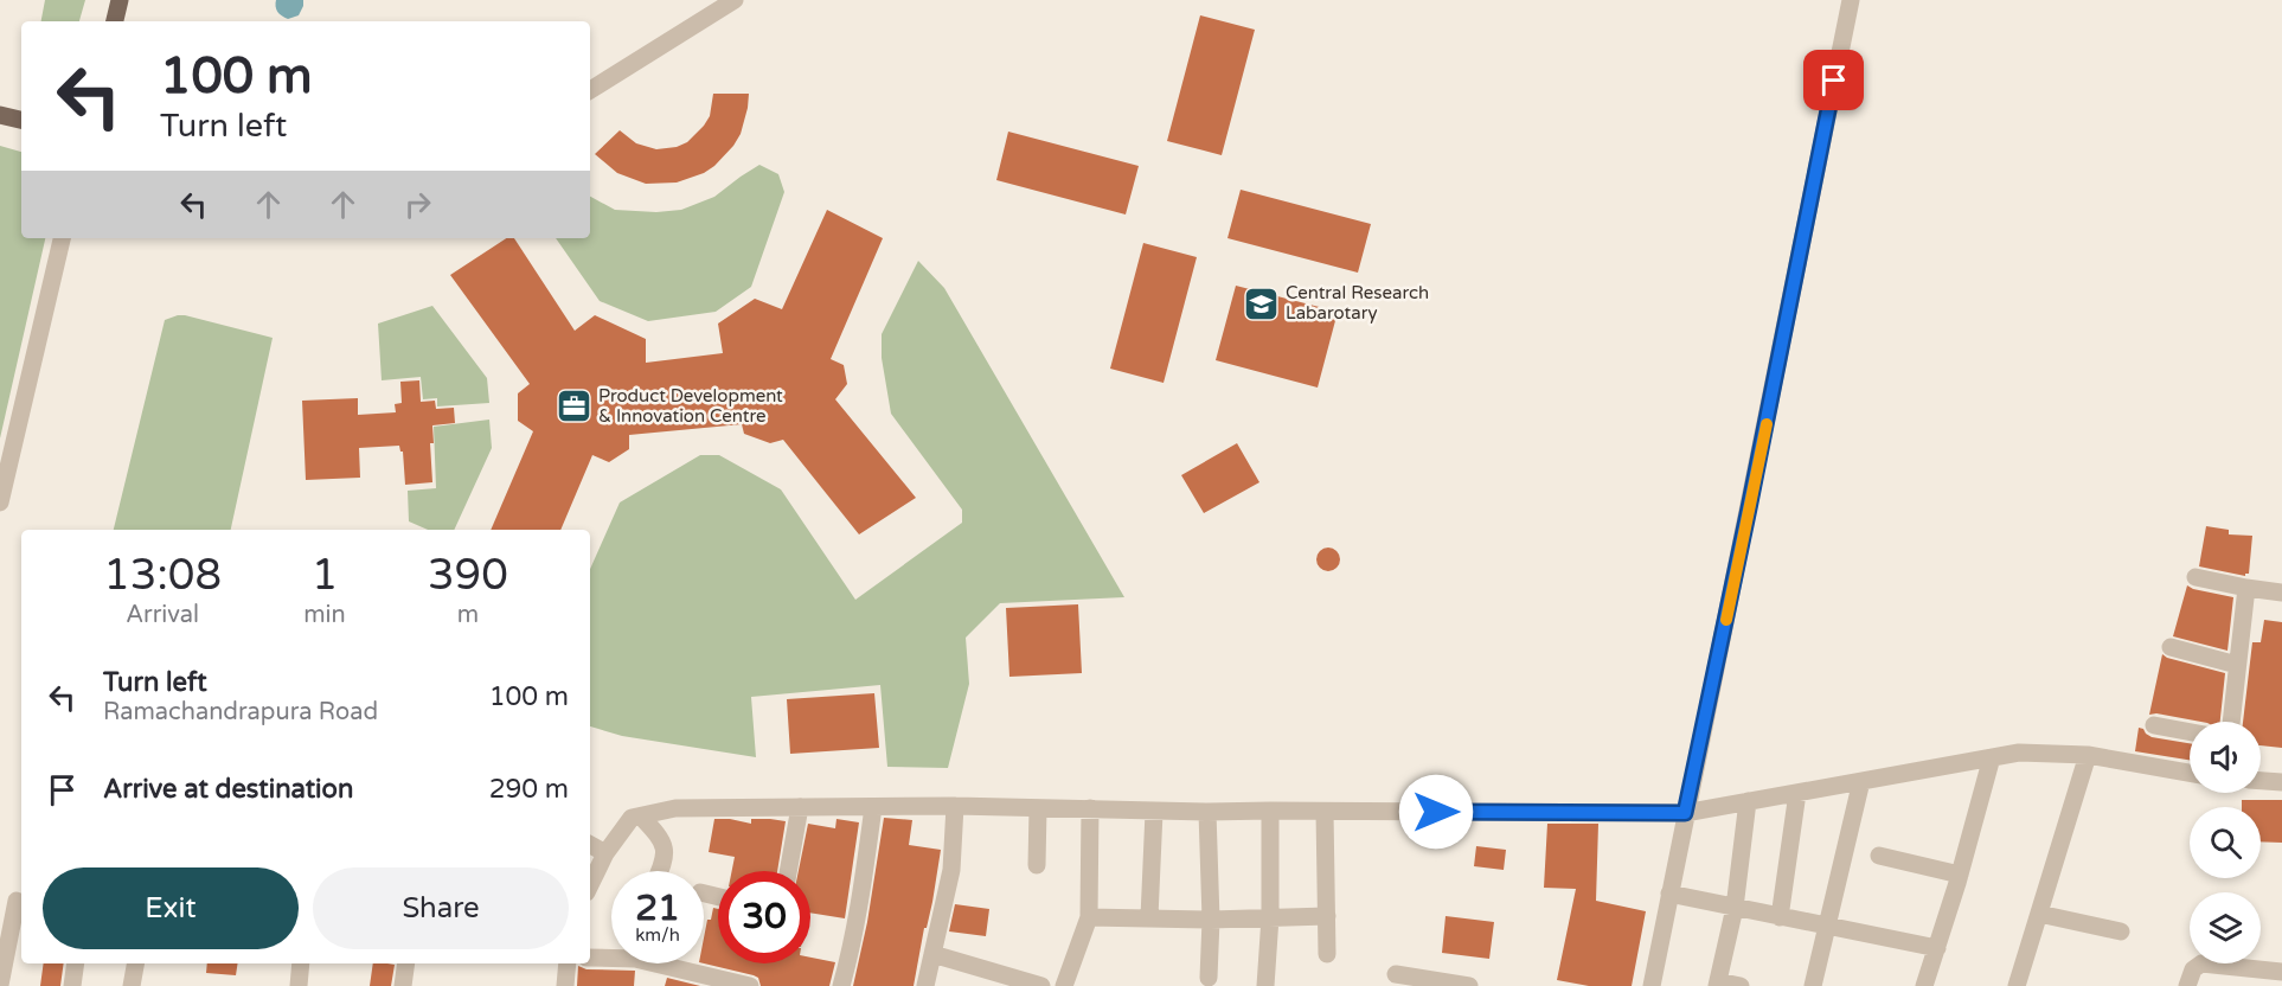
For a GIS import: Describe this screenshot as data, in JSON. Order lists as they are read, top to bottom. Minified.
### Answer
{"places":{"school or university":["Central Research Labarotary"],"office":["Product Development & Innovation Centre"]},"page":{"turn":["100 m","Turn left"],"eta":["13:08","Arrival","1","min","390","m"],"list":[{"name":"Turn left","note":"Ramachandrapura Road","value":"100 m"},{"name":"Arrive at destination","value":"290 m"}],"buttons":["Exit","Share"],"speed":"21 km/h","limit":"30"}}
